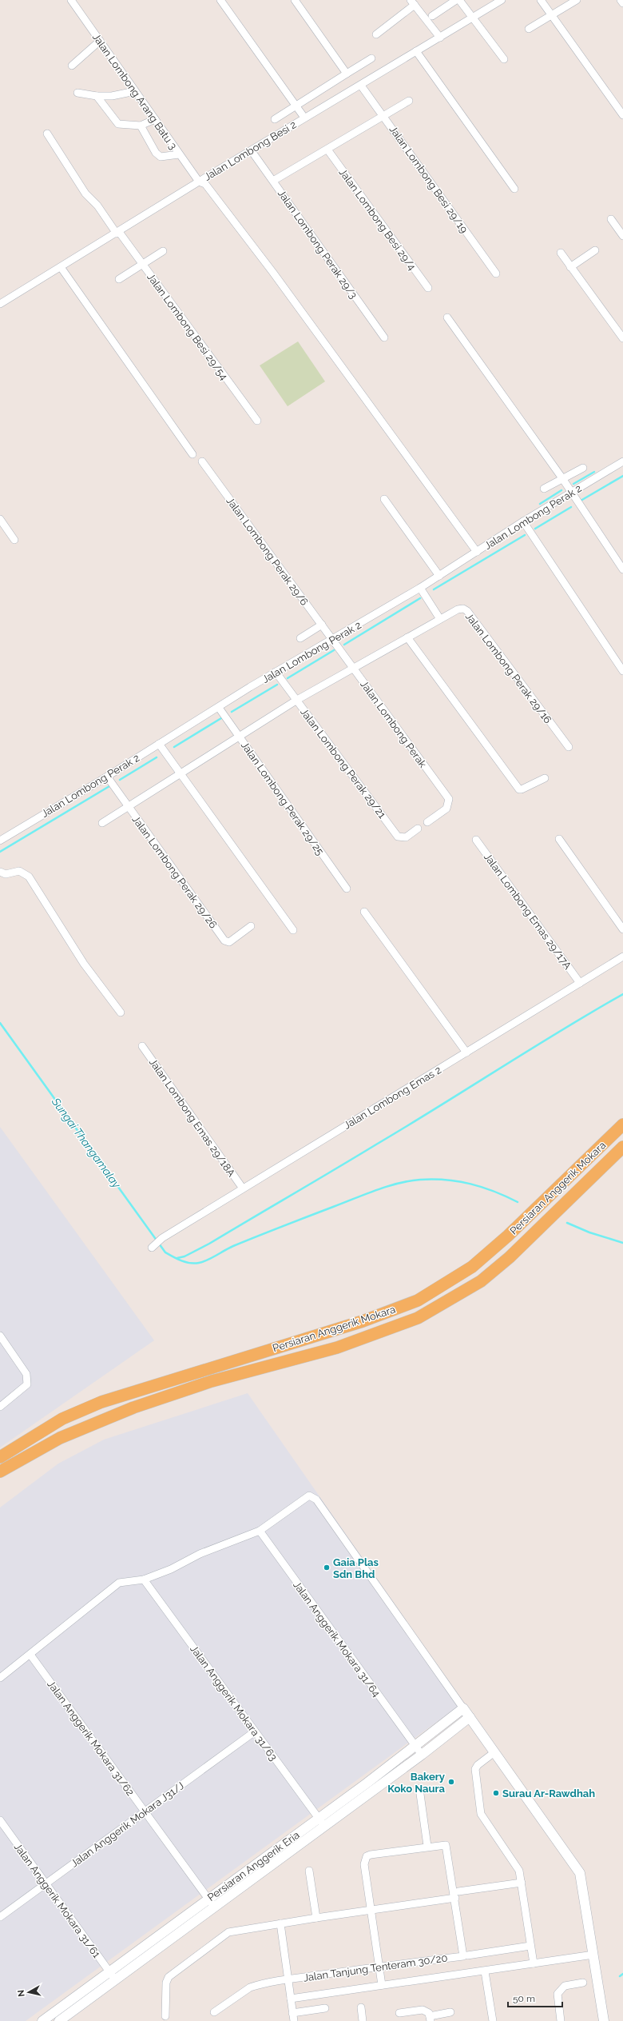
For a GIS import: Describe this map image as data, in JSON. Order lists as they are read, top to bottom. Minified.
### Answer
{"streets":{"main road":["Persiaran Anggerik Mokara"],"street":["Jalan Lombong Arang Batu 3","Jalan Lombong Besi 2","Jalan Lombong Besi 29/19","Jalan Lombong Besi 29/4","Jalan Lombong Perak 29/3","Jalan Lombong Besi 29/54","Jalan Lombong Perak 2","Jalan Lombong Perak 29/6","Jalan Lombong Perak 29/16","Jalan Lombong Perak","Jalan Lombong Perak 29/21","Jalan Lombong Perak 29/25","Jalan Lombong Perak 29/26","Jalan Lombong Emas 29/17A","Jalan Lombong Emas 2","Jalan Lombong Emas 29/18A","Jalan Anggerik Mokara 31/64","Jalan Anggerik Mokara 31/63","Jalan Anggerik Mokara 31/62","Jalan Anggerik Mokara J31/J","Persiaran Anggerik Eria","Jalan Anggerik Mokara 31/61","Jalan Tanjung Tenteram 30/20"]},"crossings":[["Jalan Lombong Arang Batu 3","Jalan Lombong Besi 2"],["Jalan Lombong Arang Batu 3","Jalan Lombong Perak 2"],["Jalan Lombong Besi 2","Jalan Lombong Besi 29/19"],["Jalan Lombong Besi 2","Jalan Lombong Perak 29/3"],["Jalan Lombong Besi 2","Jalan Lombong Besi 29/54"],["Jalan Lombong Perak 2","Jalan Lombong Perak 29/6"],["Jalan Lombong Perak 2","Jalan Lombong Perak"],["Jalan Lombong Perak 2","Jalan Lombong Perak 29/21"],["Jalan Lombong Perak 2","Jalan Lombong Perak 29/25"],["Jalan Lombong Perak 2","Jalan Lombong Perak 29/26"],["Jalan Lombong Perak 29/6","Jalan Lombong Perak"],["Jalan Lombong Perak 29/16","Jalan Lombong Perak"],["Jalan Lombong Perak 29/16","Jalan Lombong Perak 29/21"],["Jalan Lombong Perak 29/16","Jalan Lombong Perak 29/25"],["Jalan Lombong Emas 29/17A","Jalan Lombong Emas 2"],["Jalan Lombong Emas 2","Jalan Lombong Emas 29/18A"],["Jalan Anggerik Mokara 31/64","Persiaran Anggerik Eria"],["Jalan Anggerik Mokara 31/63","Jalan Anggerik Mokara J31/J"],["Jalan Anggerik Mokara 31/63","Persiaran Anggerik Eria"],["Jalan Anggerik Mokara 31/62","Jalan Anggerik Mokara J31/J"],["Jalan Anggerik Mokara 31/62","Persiaran Anggerik Eria"],["Jalan Anggerik Mokara J31/J","Jalan Anggerik Mokara 31/61"],["Persiaran Anggerik Eria","Jalan Anggerik Mokara 31/61"]],"water":["Sungai Thangamalay"],"places":["Gaia Plas Sdn Bhd","Bakery Koko Naura","Surau Ar-Rawdhah"],"scale_bar":"50 m","north":"left"}
